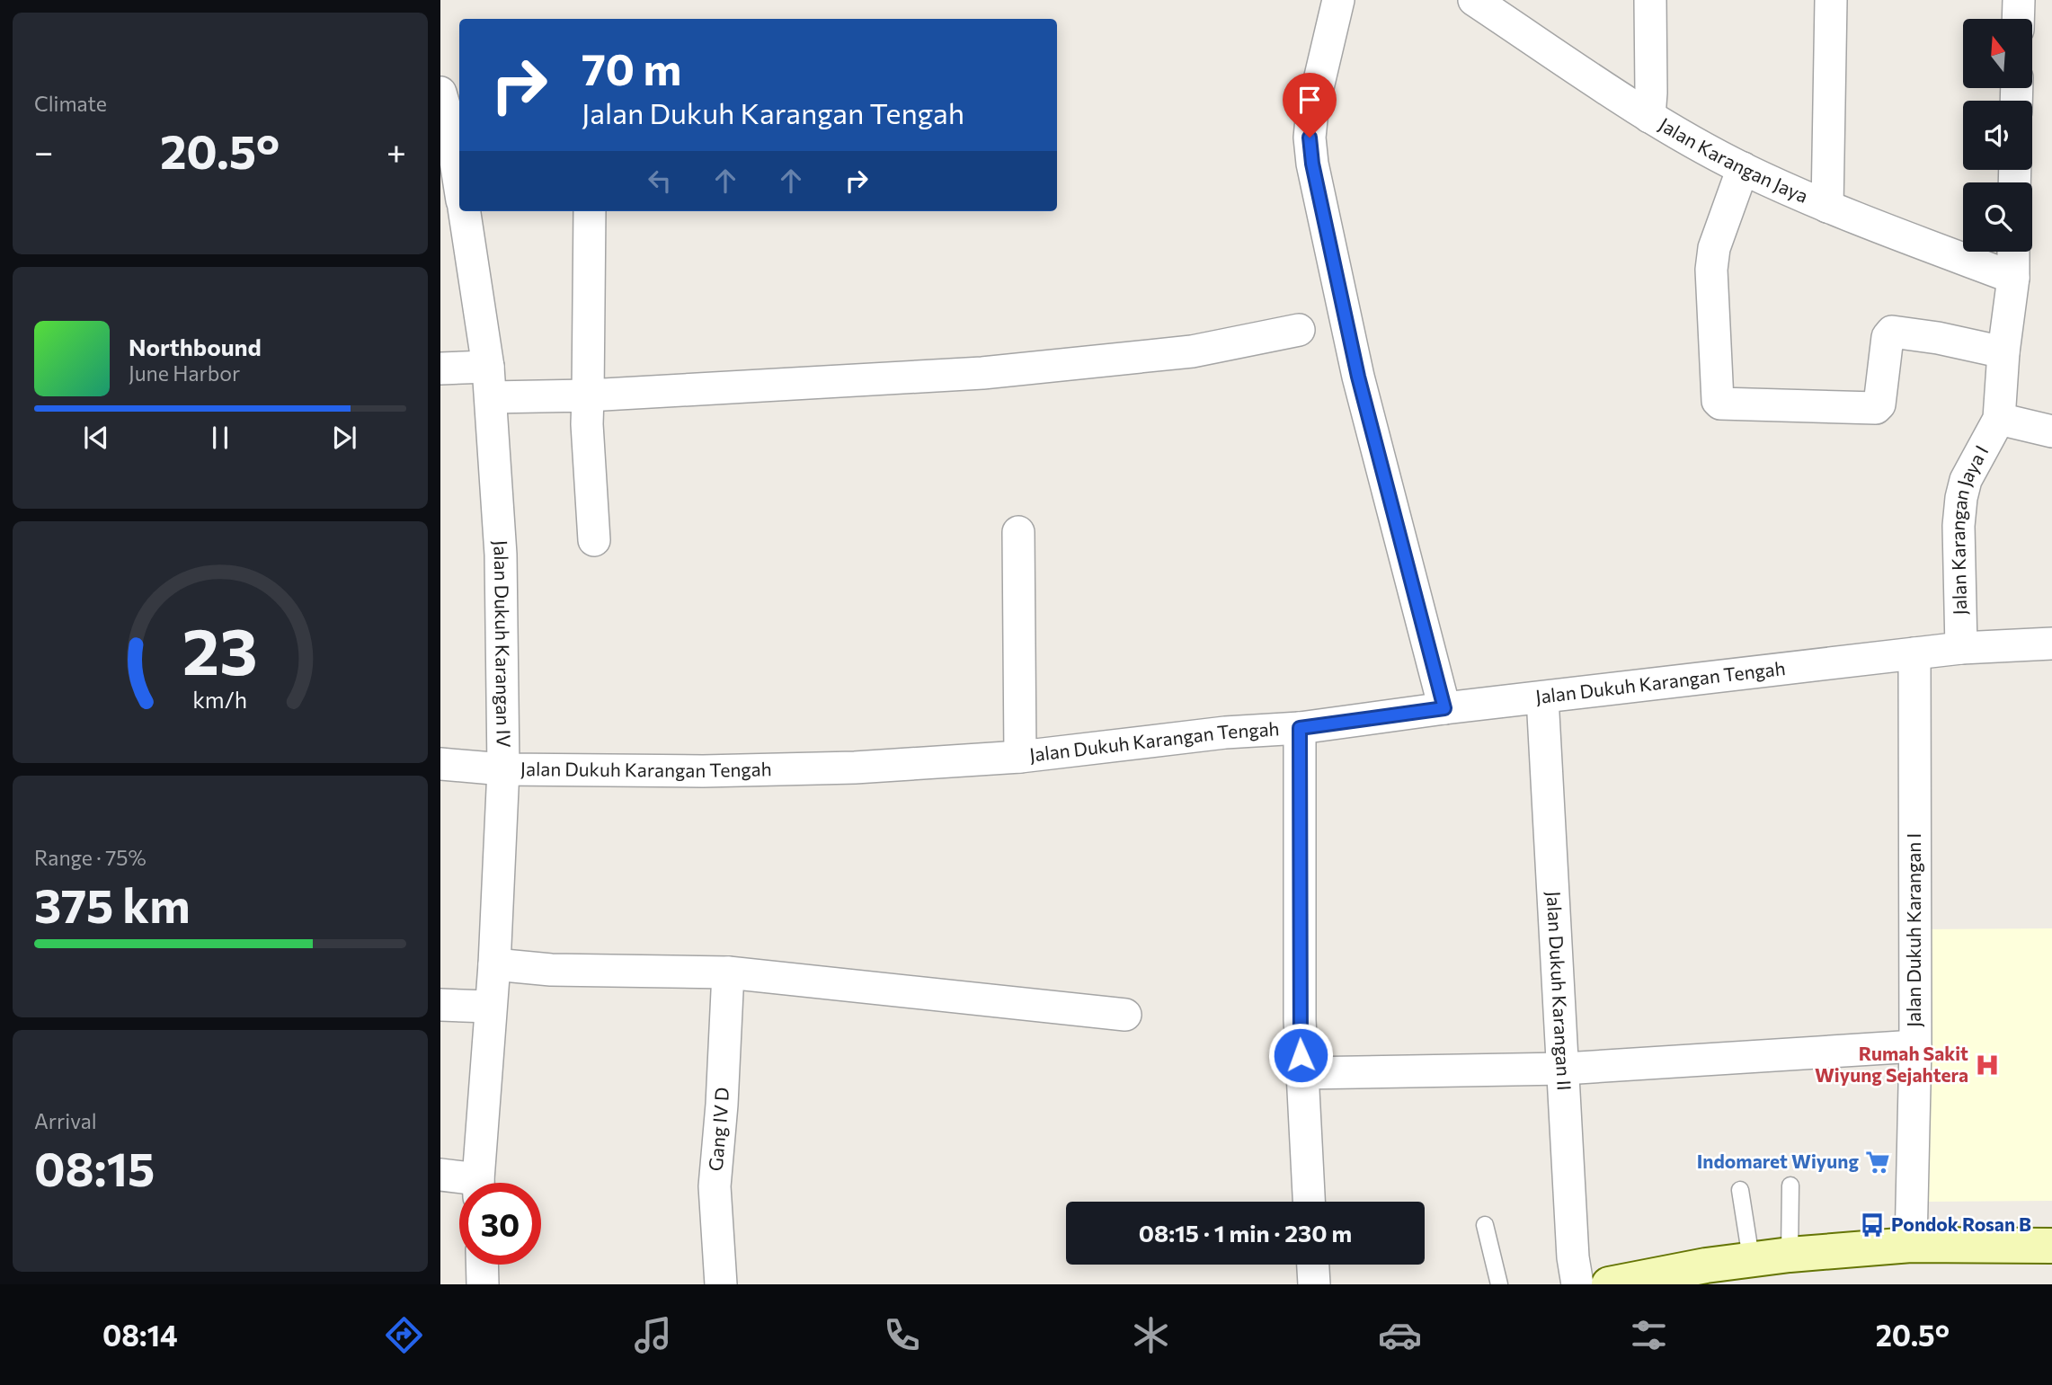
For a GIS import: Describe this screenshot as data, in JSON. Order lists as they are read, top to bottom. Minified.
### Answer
{"streets":{"street":["Jalan Karangan Jaya","Jalan Karangan Jaya I","Jalan Dukuh Karangan IV","Jalan Dukuh Karangan Tengah","Jalan Dukuh Karangan I","Jalan Dukuh Karangan II","Gang IV D"]},"crossings":[["Jalan Karangan Jaya","Jalan Karangan Jaya I"],["Jalan Karangan Jaya I","Jalan Dukuh Karangan Tengah"],["Jalan Dukuh Karangan IV","Jalan Dukuh Karangan Tengah"],["Jalan Dukuh Karangan Tengah","Jalan Dukuh Karangan I"],["Jalan Dukuh Karangan Tengah","Jalan Dukuh Karangan II"]],"places":{"hospital":["Rumah Sakit Wiyung Sejahtera"],"supermarket":["Indomaret Wiyung"],"bus stop":["Pondok Rosan B"]},"north":"top","page":{"tile":["Climate",["Range · 75%","375 km"],["Arrival","08:15"]],"turn":["70 m","Jalan Dukuh Karangan Tengah"],"heat":["−","20.5°","+"],"song":["Northbound","June Harbor"],"limit":"30","trip":"08:15 · 1 min · 230 m","tabs":["08:14","20.5°"],"gauge":["23","km/h"]}}
